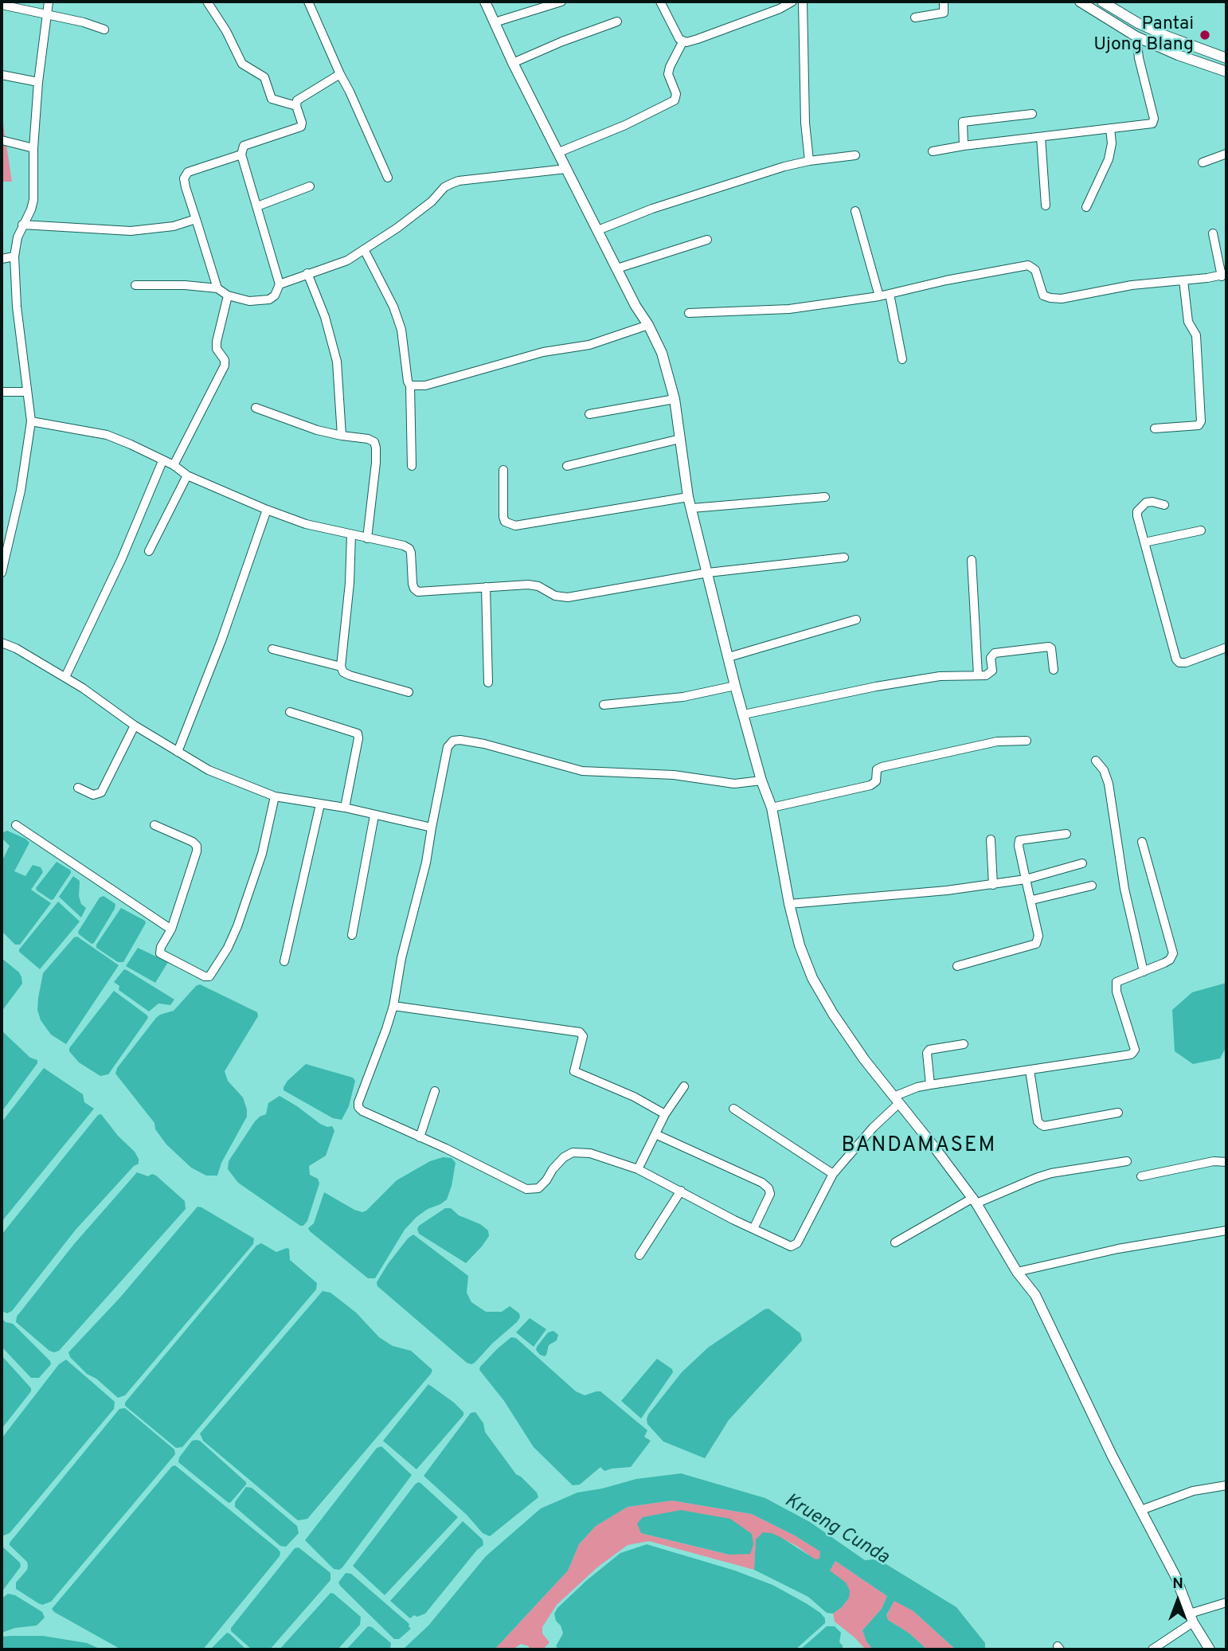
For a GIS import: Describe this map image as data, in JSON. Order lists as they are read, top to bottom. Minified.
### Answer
{"districts":["BANDAMASEM"],"water":["Krueng Cunda"],"places":["Pantai Ujong Blang"],"north":"top"}
